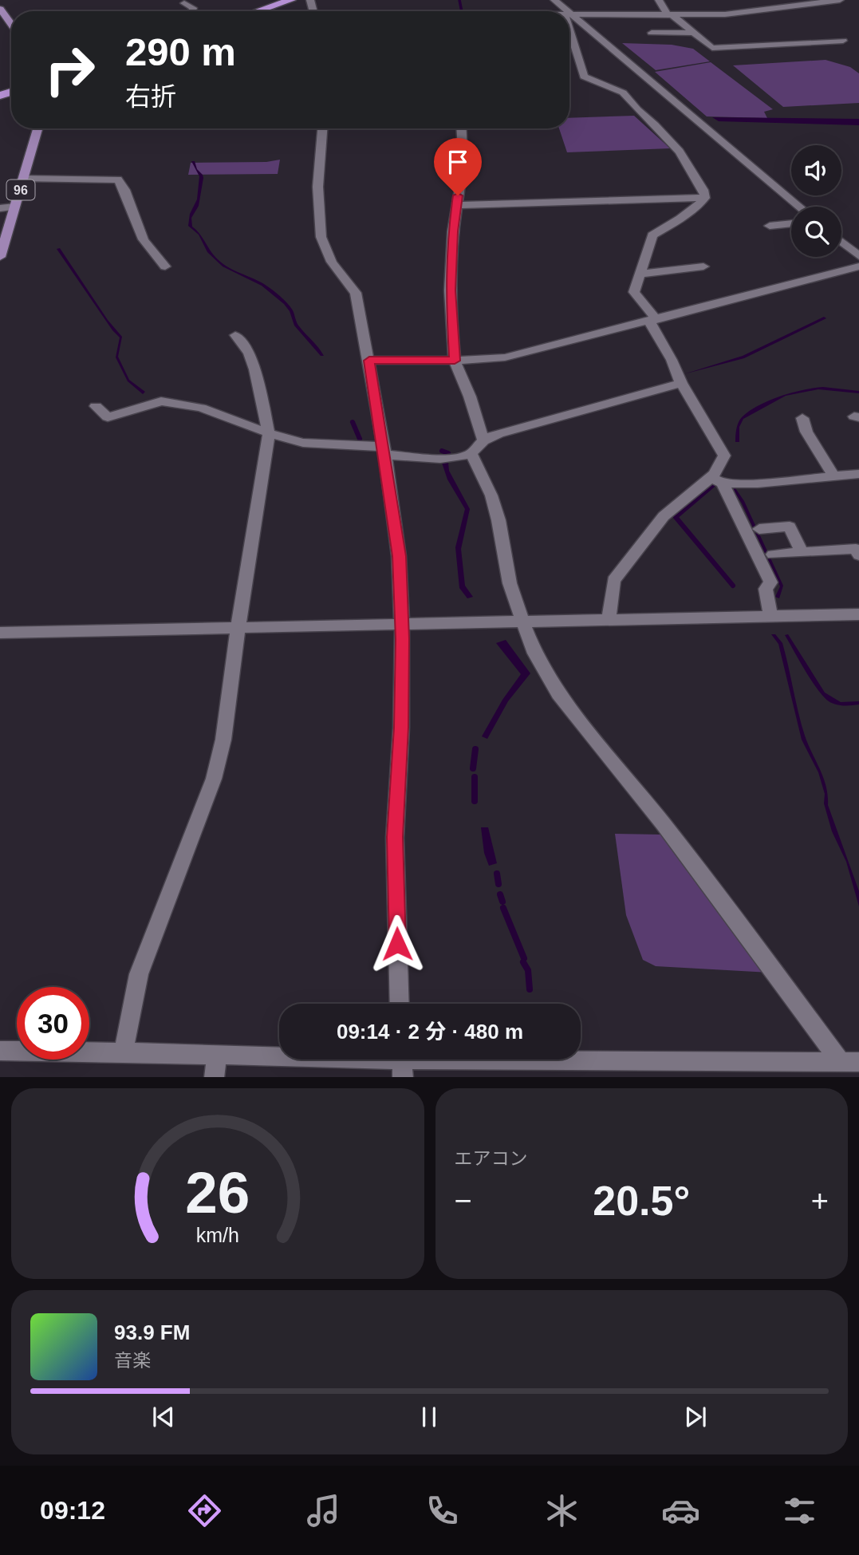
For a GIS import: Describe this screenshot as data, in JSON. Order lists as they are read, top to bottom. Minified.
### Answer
{"streets":{"main road":["96"]},"page":{"turn":["290 m","右折"],"limit":"30","trip":"09:14 · 2 分 · 480 m","tile":"エアコン","heat":["−","20.5°","+"],"song":["93.9 FM","音楽"],"tabs":"09:12","gauge":["26","km/h"]}}
